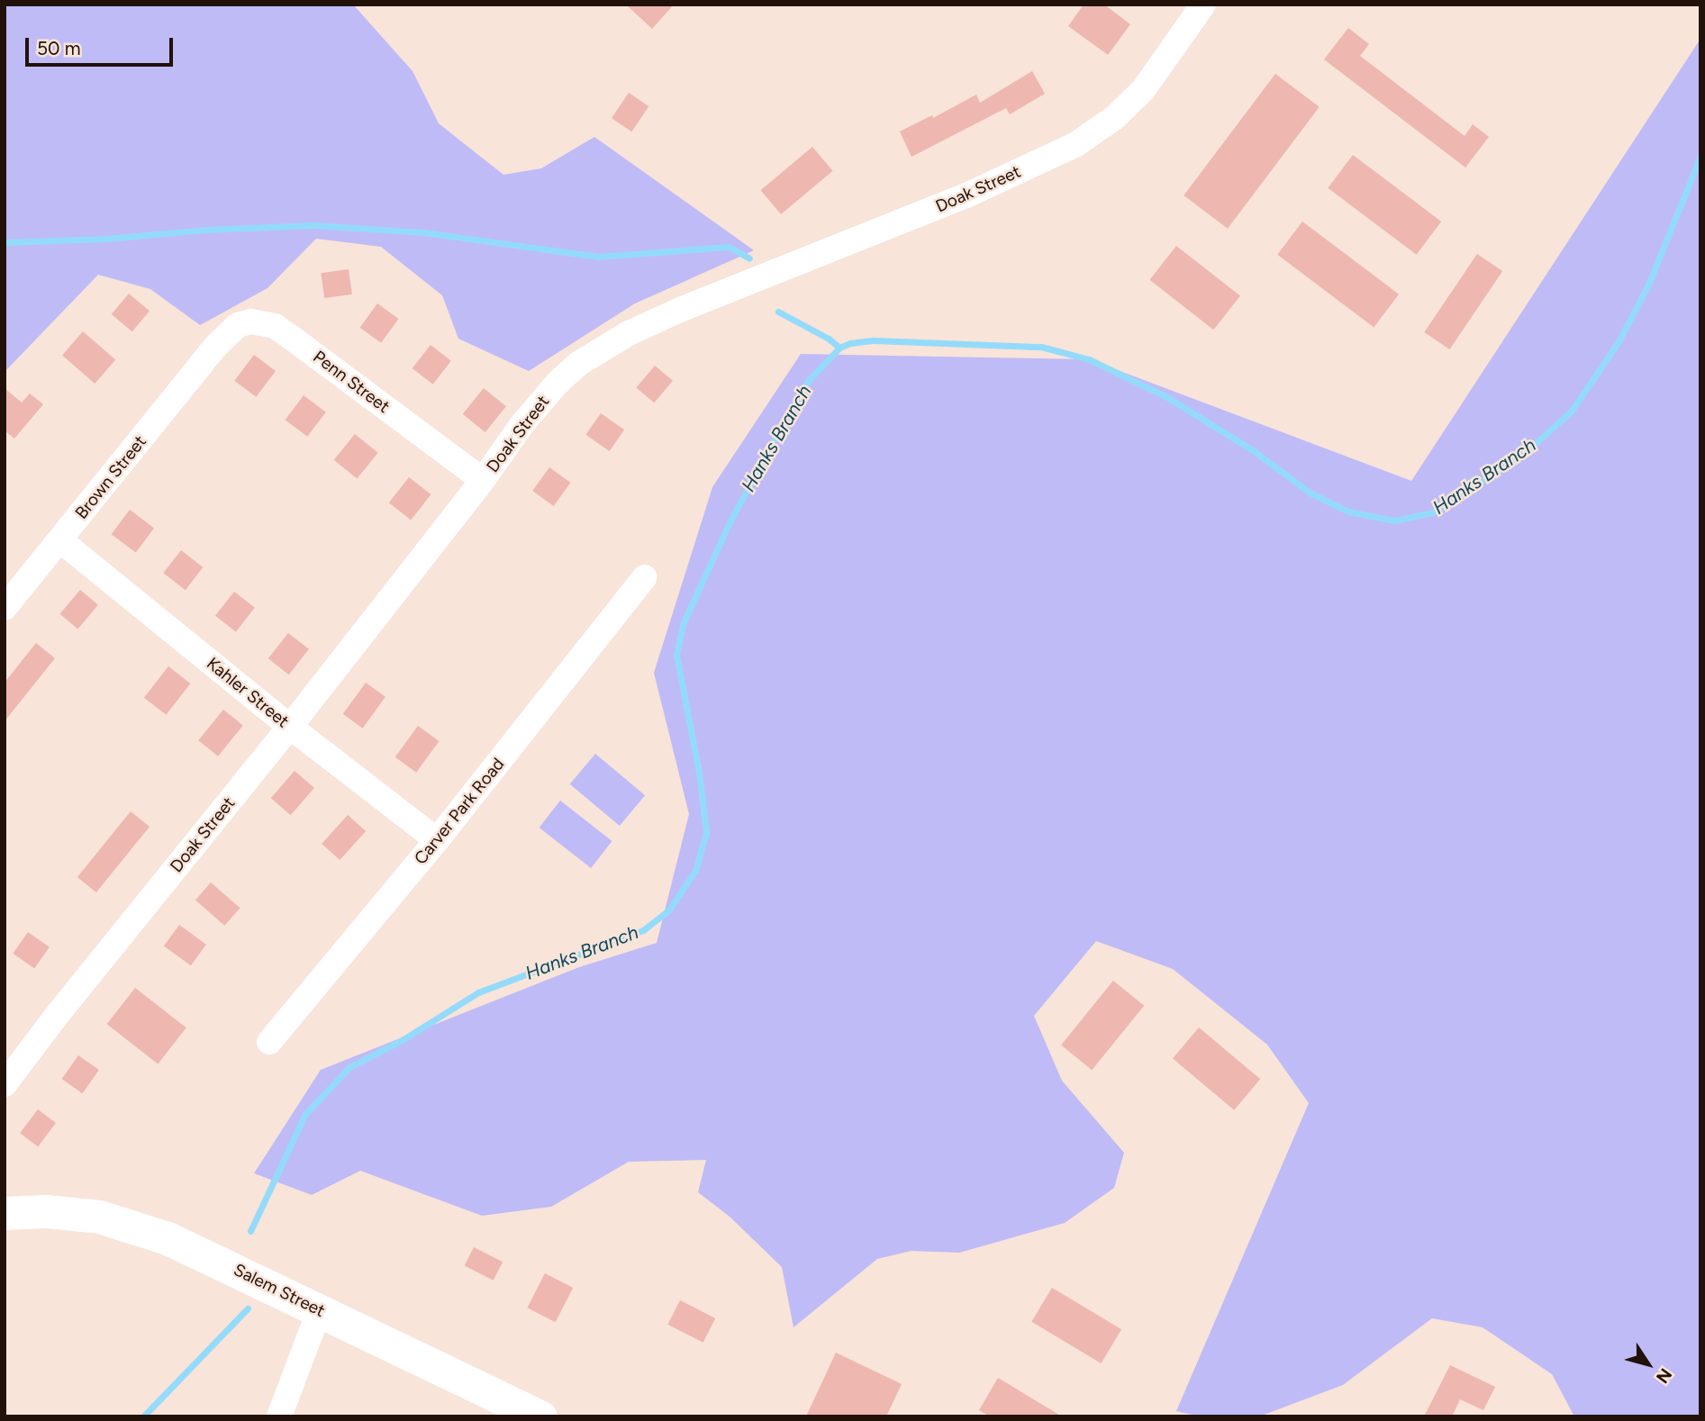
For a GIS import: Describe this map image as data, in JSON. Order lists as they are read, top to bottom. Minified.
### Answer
{"streets":{"main road":["Salem Street"],"street":["Doak Street","Penn Street","Brown Street","Kahler Street","Carver Park Road"]},"crossings":[["Doak Street","Penn Street"],["Doak Street","Kahler Street"],["Penn Street","Brown Street"],["Brown Street","Kahler Street"],["Kahler Street","Carver Park Road"]],"water":["Hanks Branch"],"scale_bar":"50 m","north":"bottom right"}
